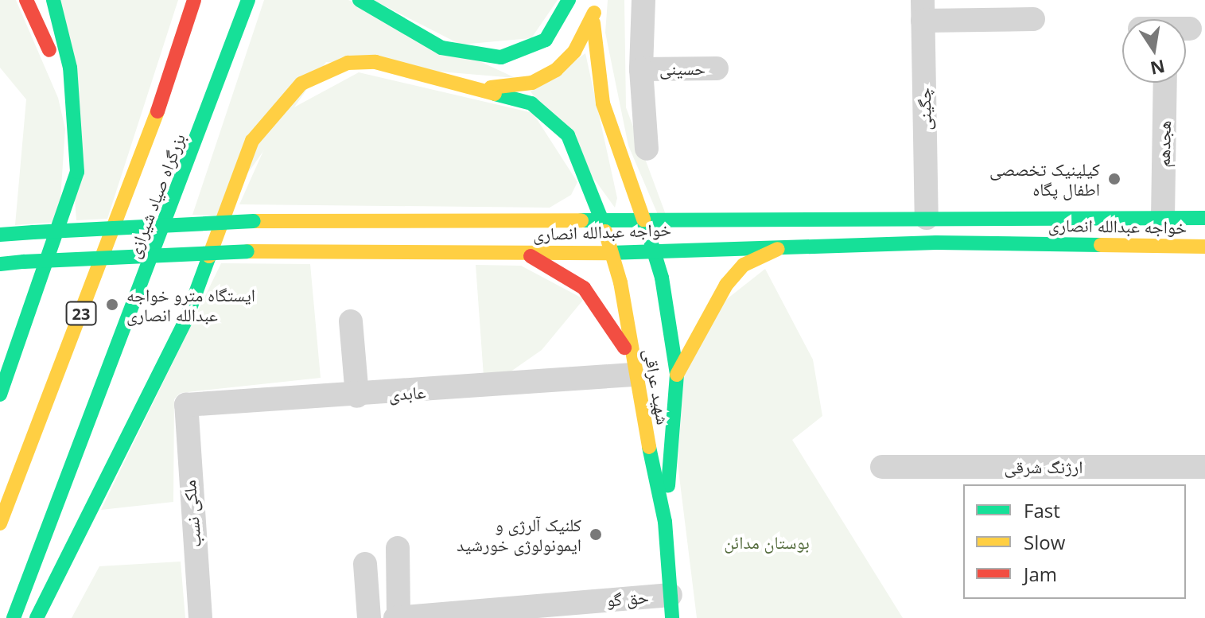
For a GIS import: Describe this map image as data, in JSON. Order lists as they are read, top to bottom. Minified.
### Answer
{"streets":{"main road":["بزرگراه صیاد شیرازی","خواجه عبدالله انصاری","23","شهید عراقی"],"street":["حسینی","چگینی","هجدهم","عابدی","ارژنگ شرقی","ملکی نسب","حق گو"]},"crossings":[["چگینی","خواجه عبدالله انصاری"],["هجدهم","خواجه عبدالله انصاری"],["خواجه عبدالله انصاری","شهید عراقی"],["شهید عراقی","عابدی"],["شهید عراقی","حق گو"],["عابدی","ملکی نسب"]],"parks":["بوستان مدائن"],"places":["کیلینیک تخصصی اطفال پگاه","ایستگاه مترو خواجه عبدالله انصاری","کلنیک آلرژی و ایمونولوژی خورشید"],"legend":["Fast","Slow","Jam"],"north":"bottom"}
